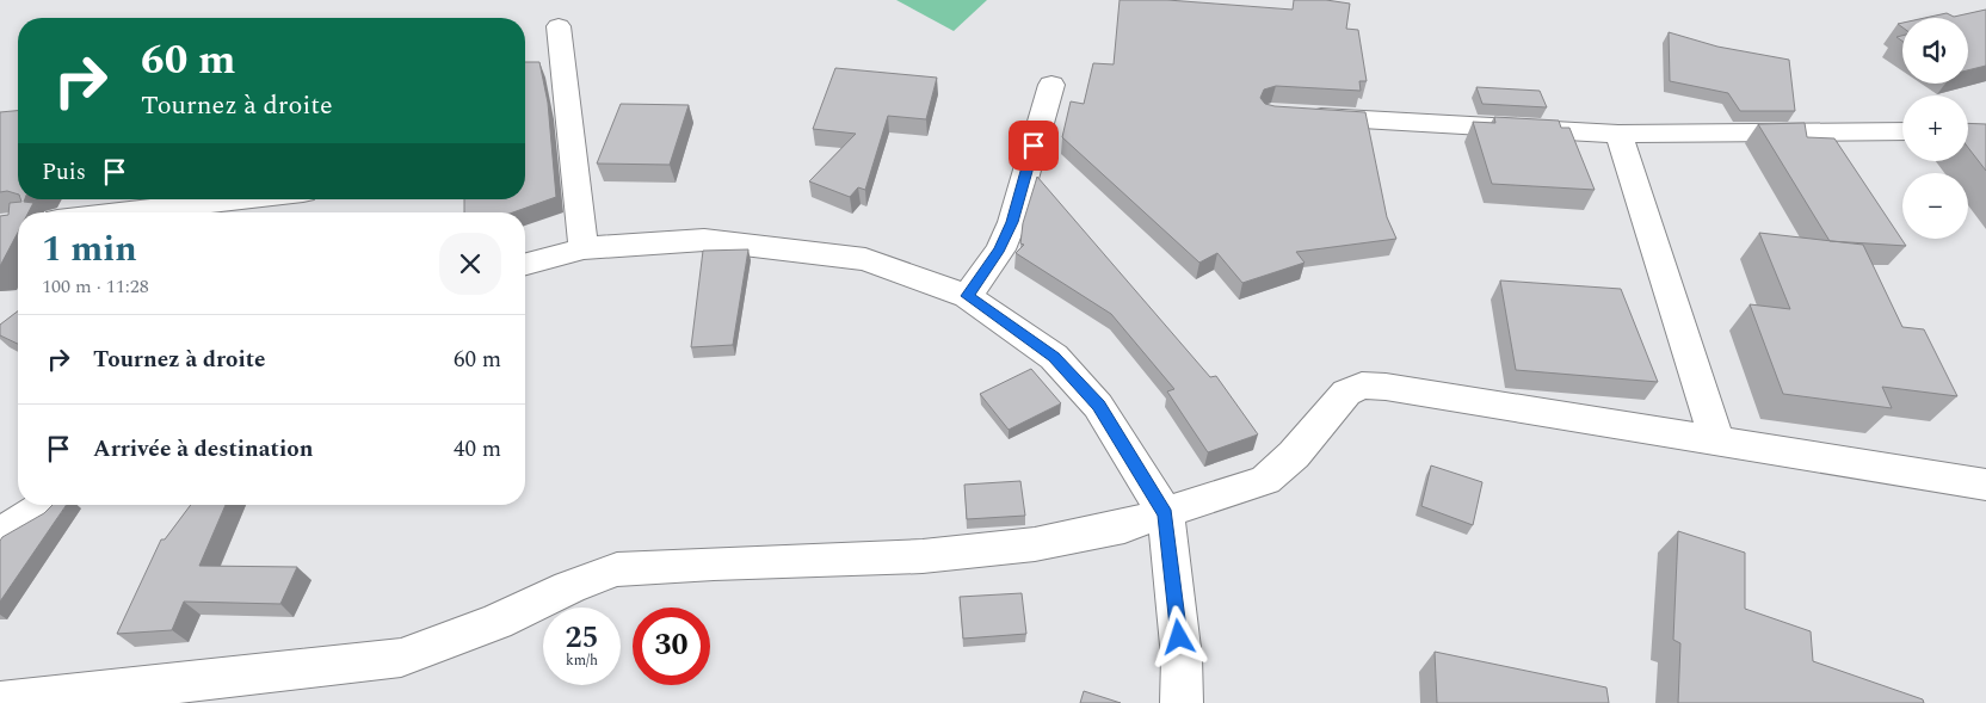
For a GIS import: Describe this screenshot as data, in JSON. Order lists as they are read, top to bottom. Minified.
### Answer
{"page":{"map_buttons":["+","−"],"turn":["60 m","Tournez à droite"],"then":"Puis","heading":["1 min","100 m · 11:28"],"list":[{"name":"Tournez à droite","value":"60 m"},{"name":"Arrivée à destination","value":"40 m"}],"speed":"25 km/h","limit":"30"}}
